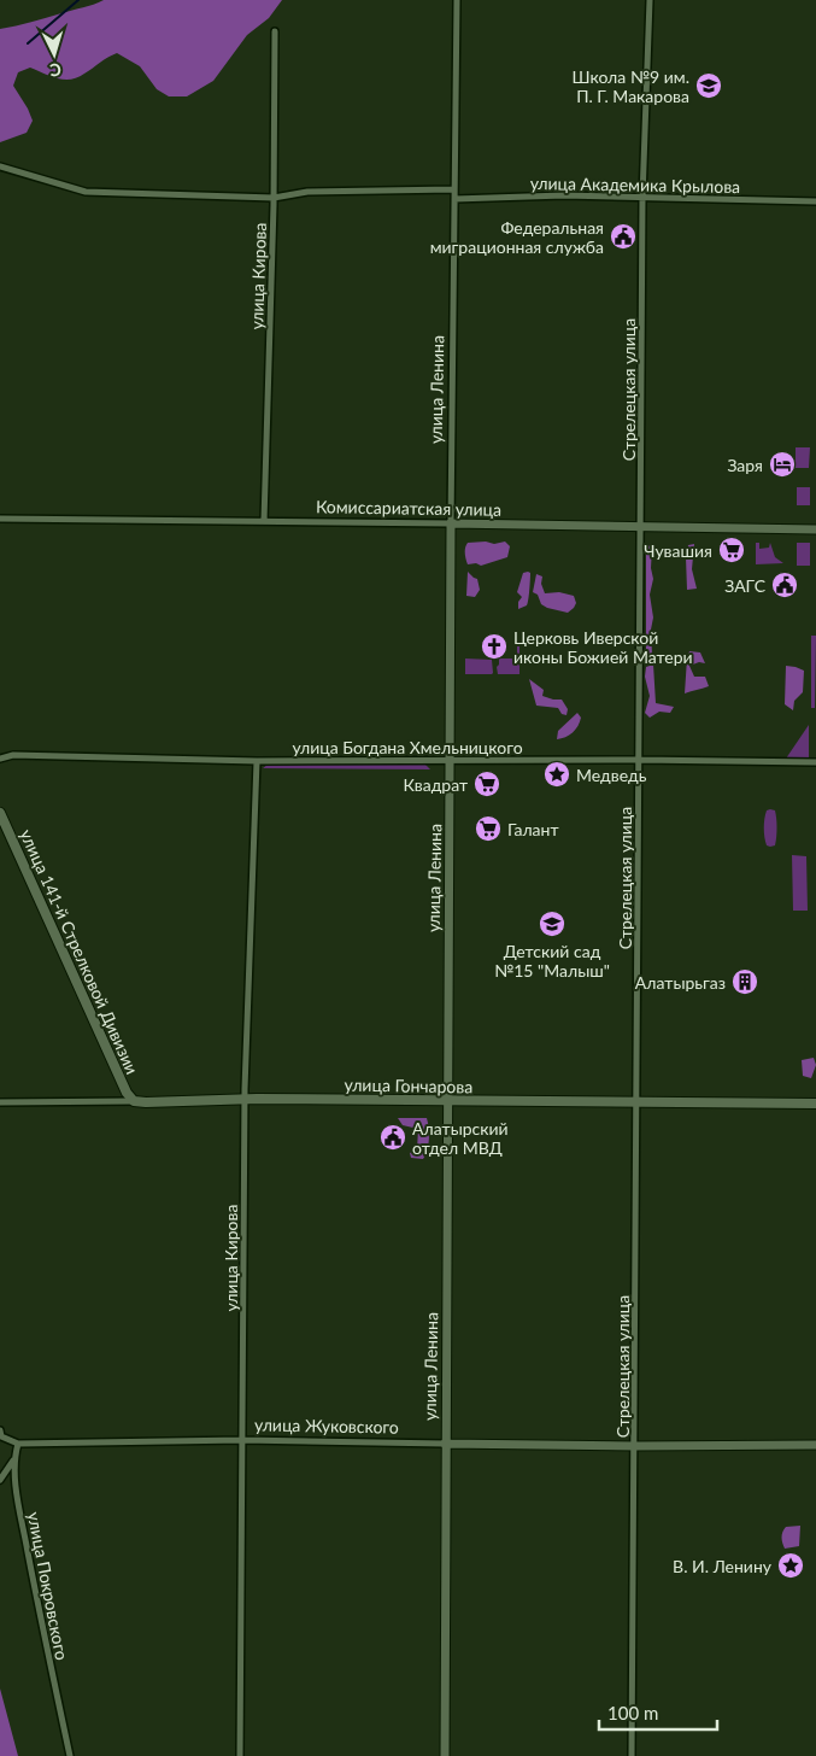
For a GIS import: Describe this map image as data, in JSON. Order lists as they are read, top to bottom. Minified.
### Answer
{"streets":{"main road":["улица 141-й Стрелковой Дивизии","улица Гончарова"],"street":["улица Академика Крылова","улица Кирова","улица Ленина","Стрелецкая улица","Комиссариатская улица","улица Богдана Хмельницкого","улица Жуковского","улица Покровского"]},"crossings":[["улица Академика Крылова","улица Ленина"],["улица Академика Крылова","Стрелецкая улица"],["улица Кирова","Комиссариатская улица"],["улица Кирова","улица Богдана Хмельницкого"],["улица Кирова","улица Гончарова"],["улица Кирова","улица Жуковского"],["улица Ленина","Комиссариатская улица"],["улица Ленина","улица Богдана Хмельницкого"],["улица Ленина","улица Гончарова"],["улица Ленина","улица Жуковского"],["Стрелецкая улица","Комиссариатская улица"],["Стрелецкая улица","улица Богдана Хмельницкого"],["Стрелецкая улица","улица Гончарова"],["Стрелецкая улица","улица Жуковского"],["улица 141-й Стрелковой Дивизии","улица Гончарова"],["улица Жуковского","улица Покровского"]],"places":{"school or university":["Школа №9 им. П. Г. Макарова","Детский сад №15 \"Малыш\""],"public building":["Федеральная миграционная служба","ЗАГС","Алатырский отдел МВД"],"hotel":["Заря"],"supermarket":["Чувашия","Квадрат","Галант"],"church":["Церковь Иверской иконы Божией Матери"],"place":["Медведь","В. И. Ленину"],"building":["Алатырьгаз"]},"scale_bar":"100 m","north":"bottom"}
